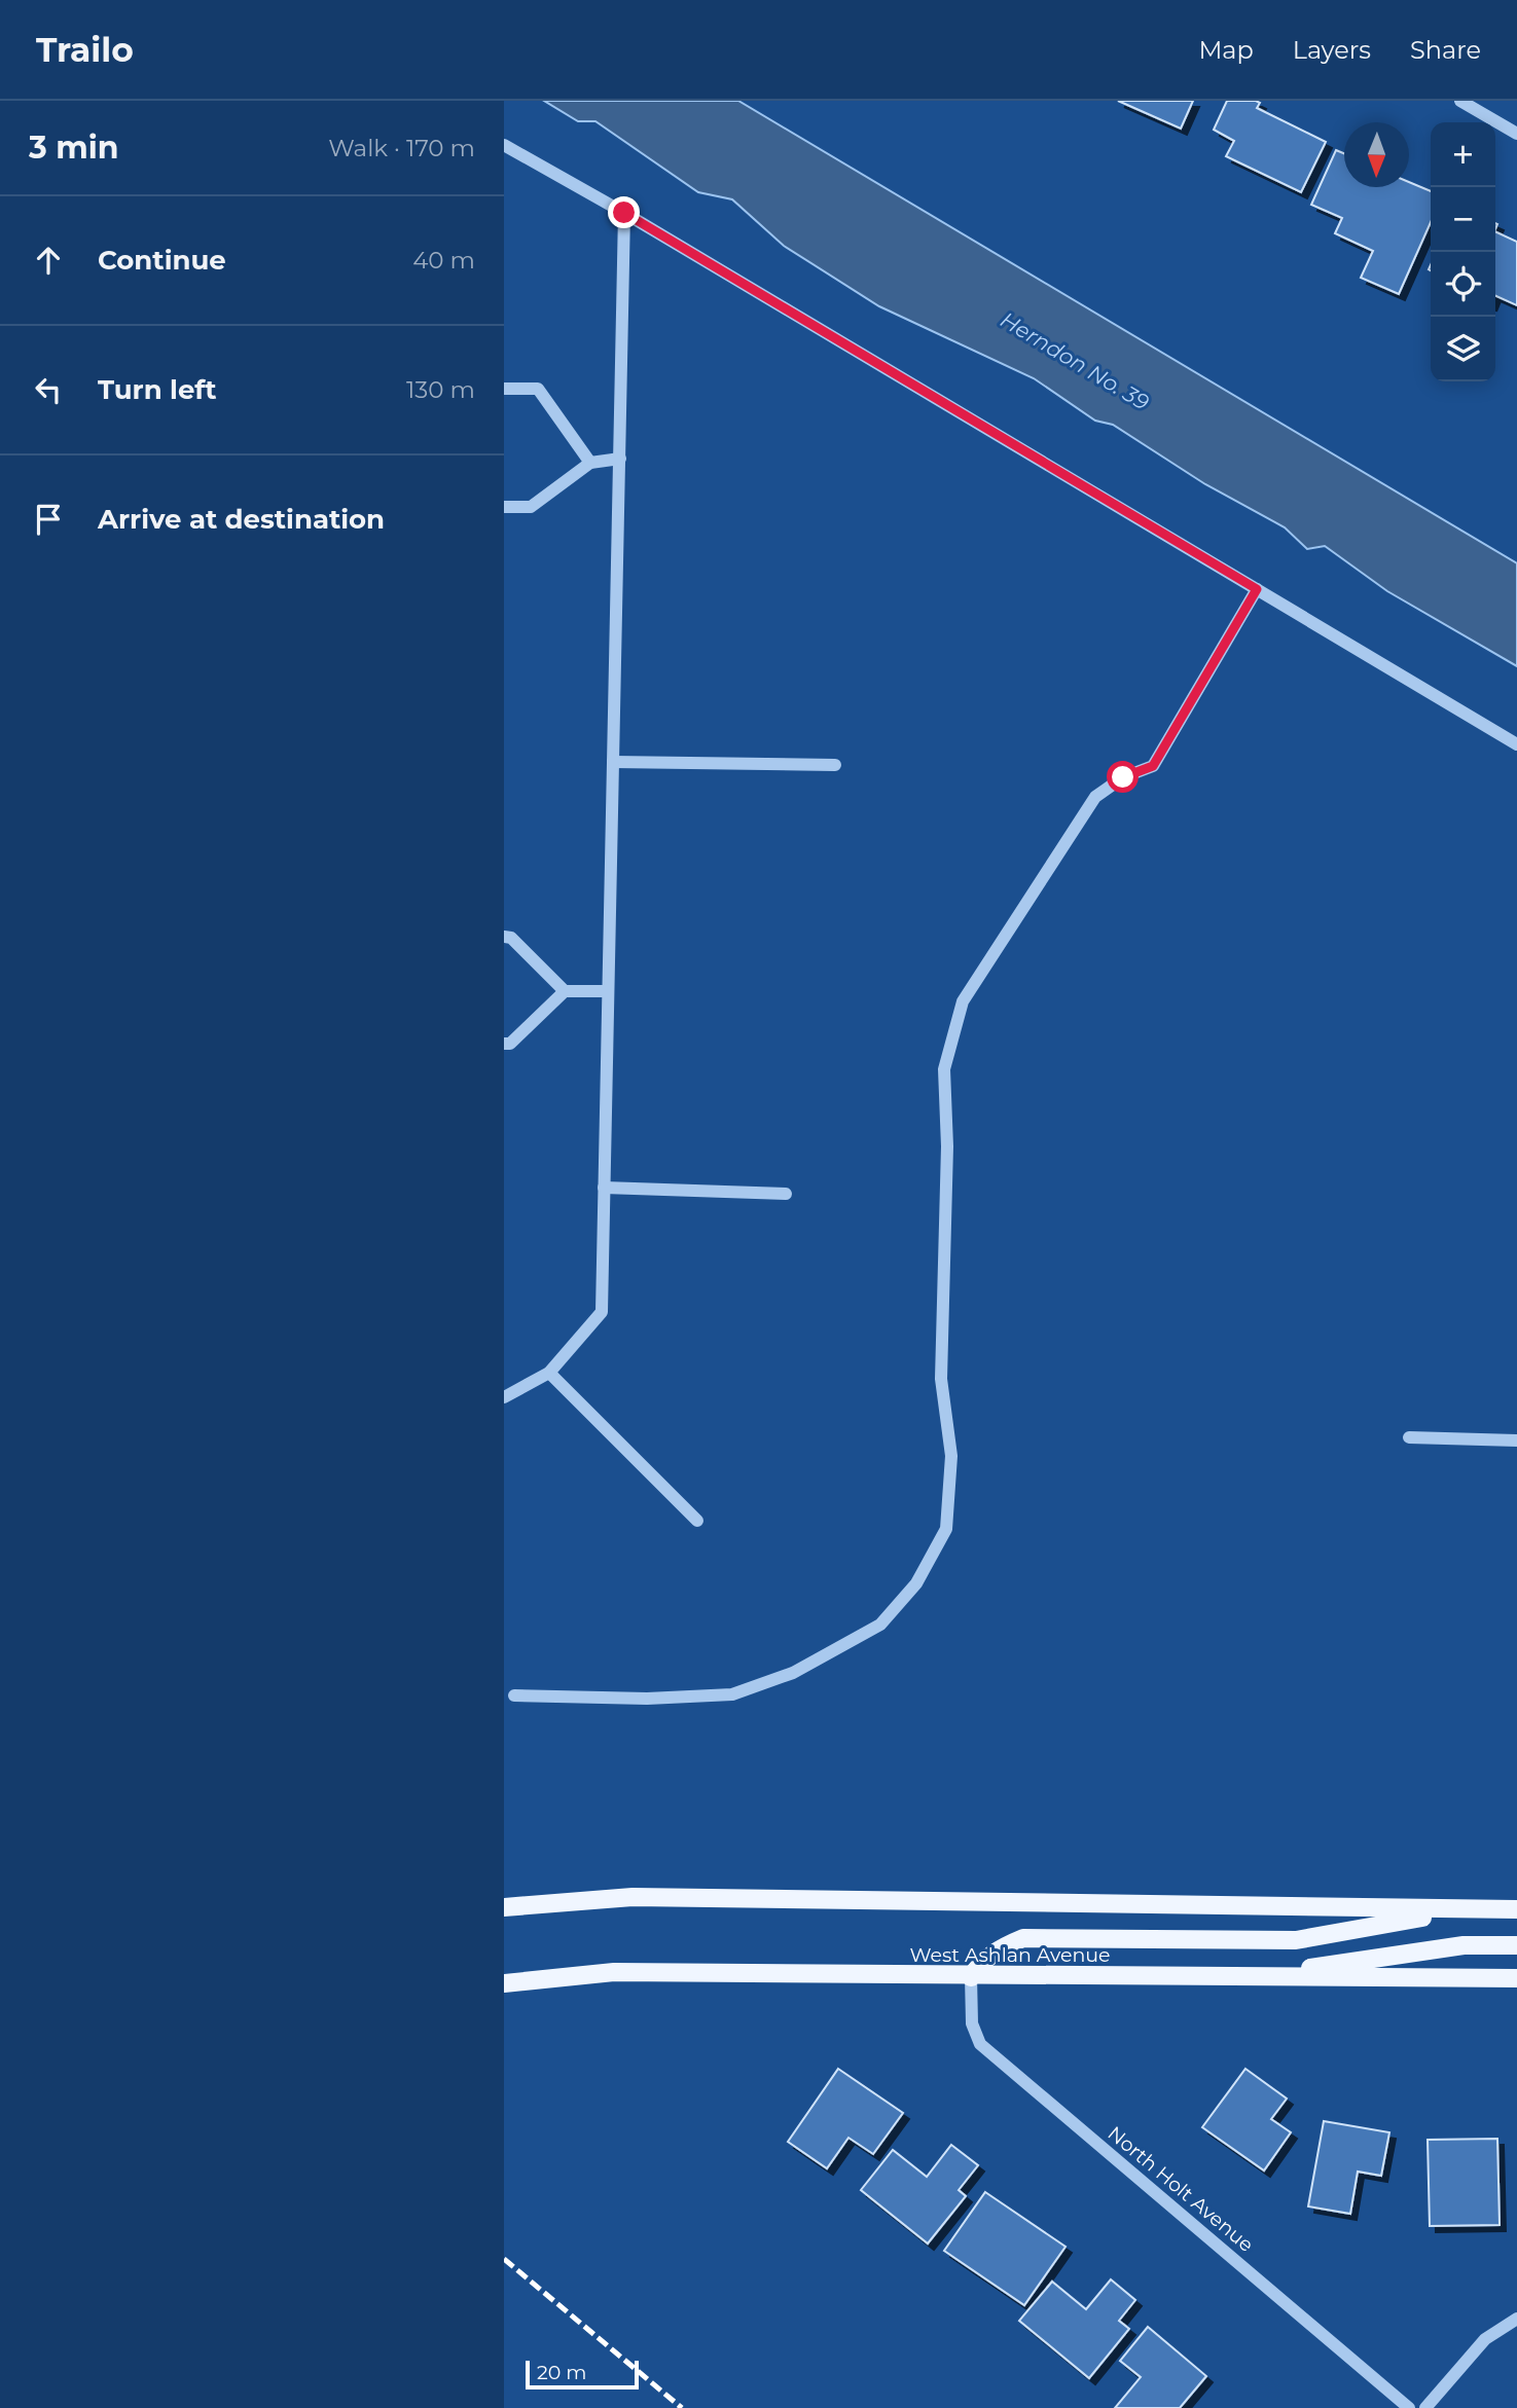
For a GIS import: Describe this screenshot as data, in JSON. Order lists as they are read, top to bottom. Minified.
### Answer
{"streets":{"main road":["West Ashlan Avenue"],"street":["North Holt Avenue"]},"crossings":[["West Ashlan Avenue","North Holt Avenue"]],"water":["Herndon No. 39"],"scale_bar":"20 m","north":"bottom","page":{"header":"Trailo","nav":["Map","Layers","Share"],"heading":["3 min","Walk · 170 m"],"map_buttons":["+","−"],"list":[["Continue","40 m"],["Turn left","130 m"],"Arrive at destination"],"scale":"20 m"}}
